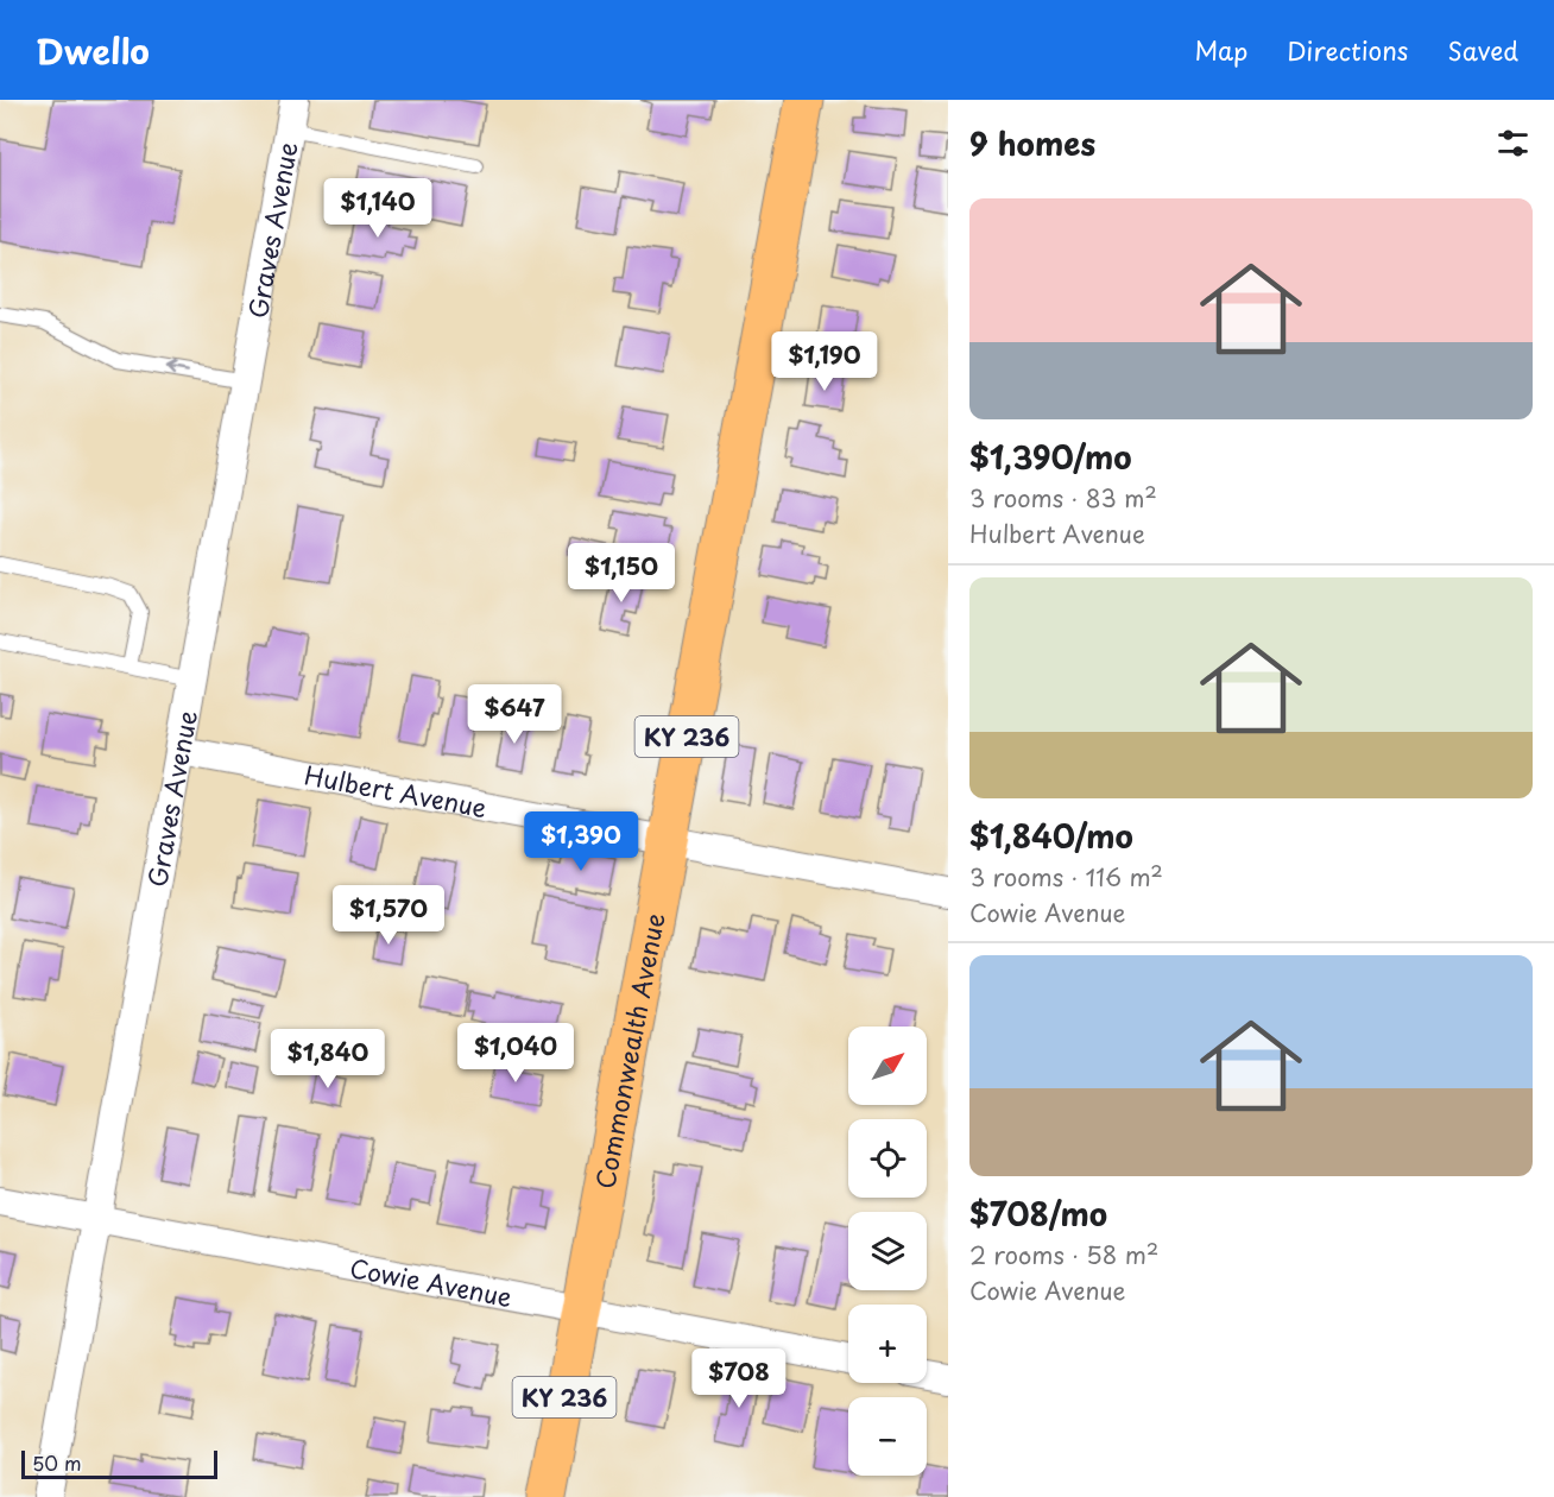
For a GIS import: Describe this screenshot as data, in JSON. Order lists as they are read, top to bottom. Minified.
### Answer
{"streets":{"main road":["KY 236","Commonwealth Avenue"],"street":["Graves Avenue","Hulbert Avenue","Cowie Avenue"]},"crossings":[["Graves Avenue","Hulbert Avenue"],["Graves Avenue","Cowie Avenue"],["Hulbert Avenue","Commonwealth Avenue"],["Commonwealth Avenue","Cowie Avenue"]],"scale_bar":"50 m","north":"top right","page":{"header":"Dwello","nav":["Map","Directions","Saved"],"heading":"9 homes","price":["$1,140","$1,190","$1,150","$647","$1,390","$1,570","$1,040","$1,840","$708"],"list":[{"name":"$1,390/mo","note":"3 rooms · 83 m² · Hulbert Avenue"},{"name":"$1,840/mo","note":"3 rooms · 116 m² · Cowie Avenue"},{"name":"$708/mo","note":"2 rooms · 58 m² · Cowie Avenue"}],"map_buttons":["+","−"],"scale":"50 m"}}
